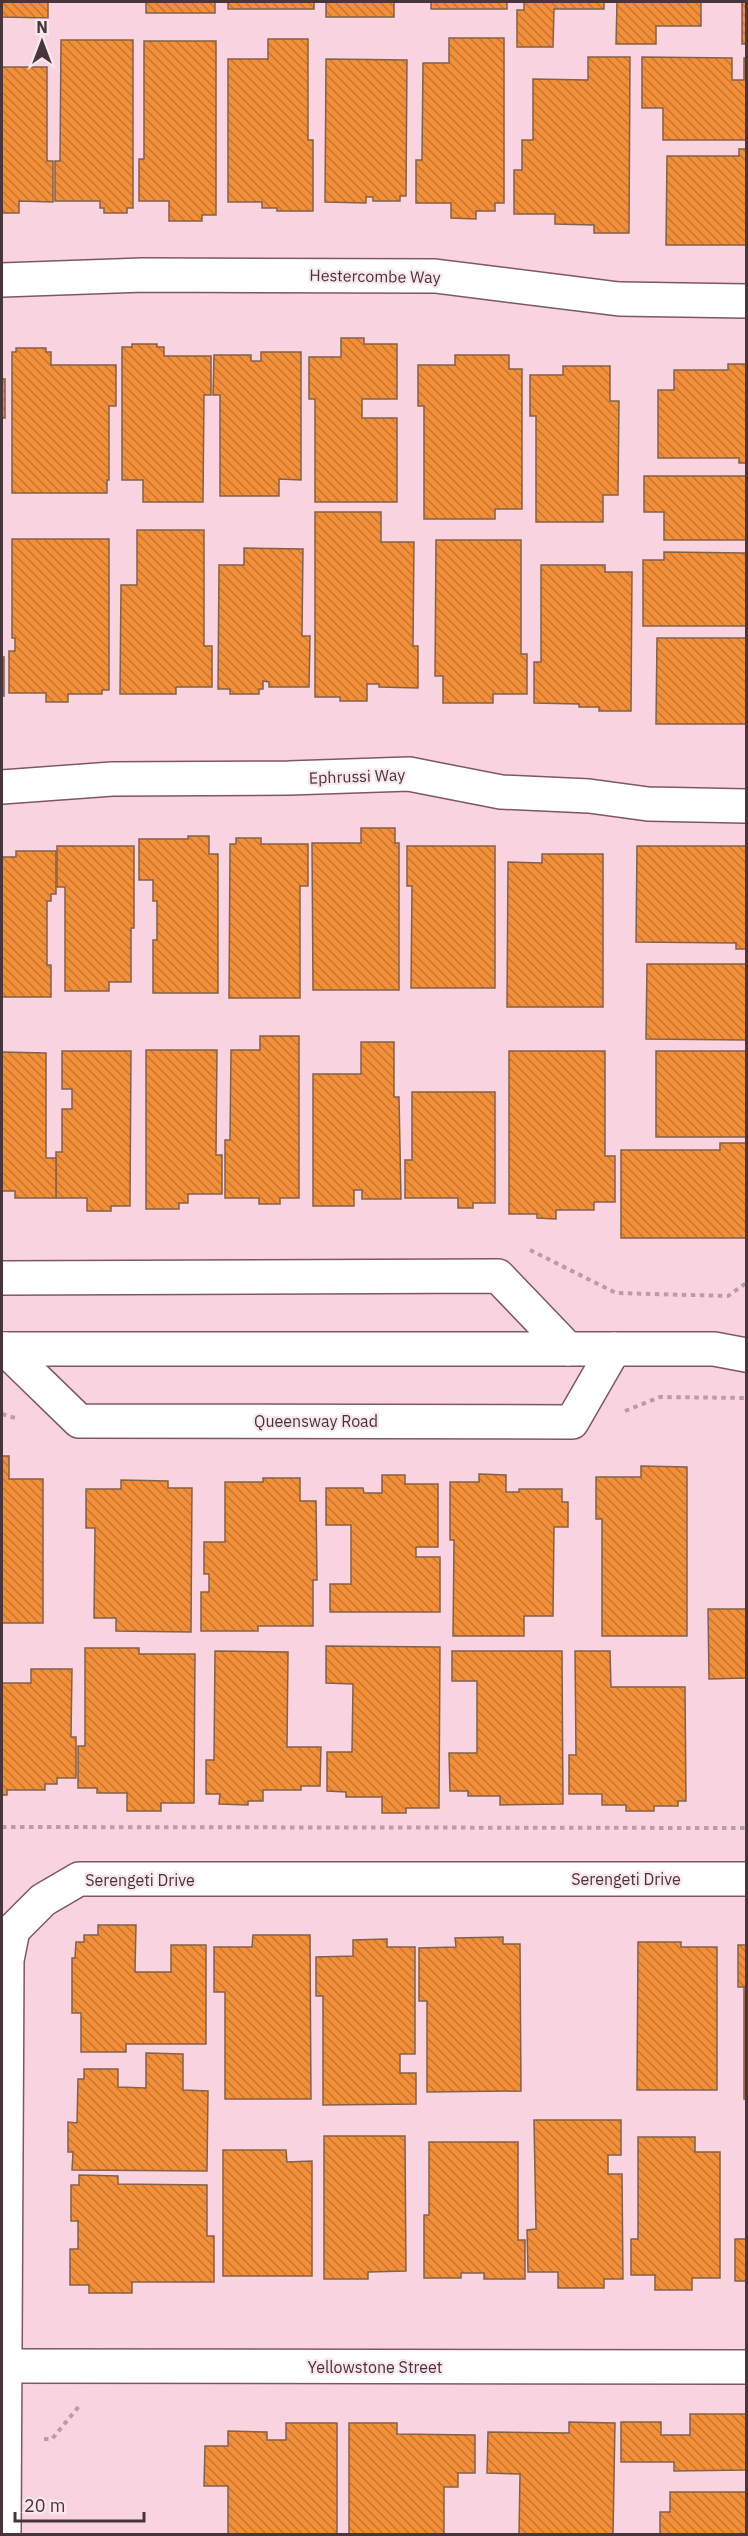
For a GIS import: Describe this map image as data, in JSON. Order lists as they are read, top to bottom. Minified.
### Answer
{"streets":{"street":["Hestercombe Way","Ephrussi Way","Queensway Road","Serengeti Drive","Yellowstone Street"]},"crossings":[["Serengeti Drive","Yellowstone Street"]],"scale_bar":"20 m","north":"top"}
